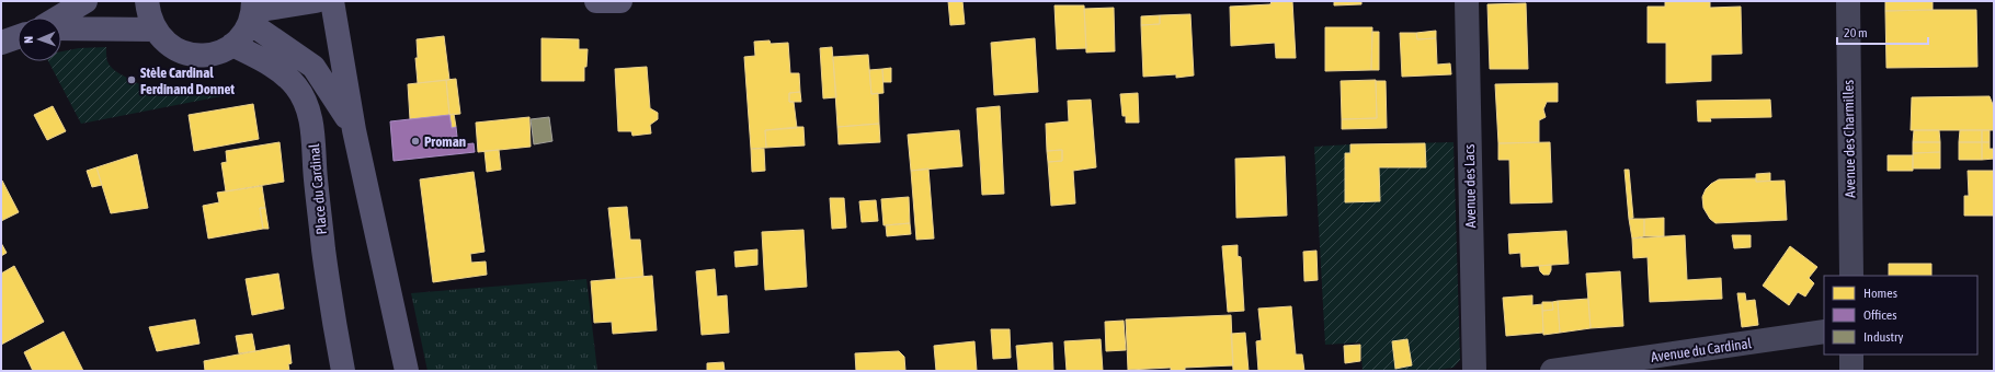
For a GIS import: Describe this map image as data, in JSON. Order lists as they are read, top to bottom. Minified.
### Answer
{"streets":{"street":["Avenue des Charmilles","Avenue des Lacs","Place du Cardinal","Avenue du Cardinal"]},"places":["Stèle Cardinal Ferdinand Donnet","Proman"],"legend":["Homes","Offices","Industry"],"scale_bar":"20 m","north":"left"}
